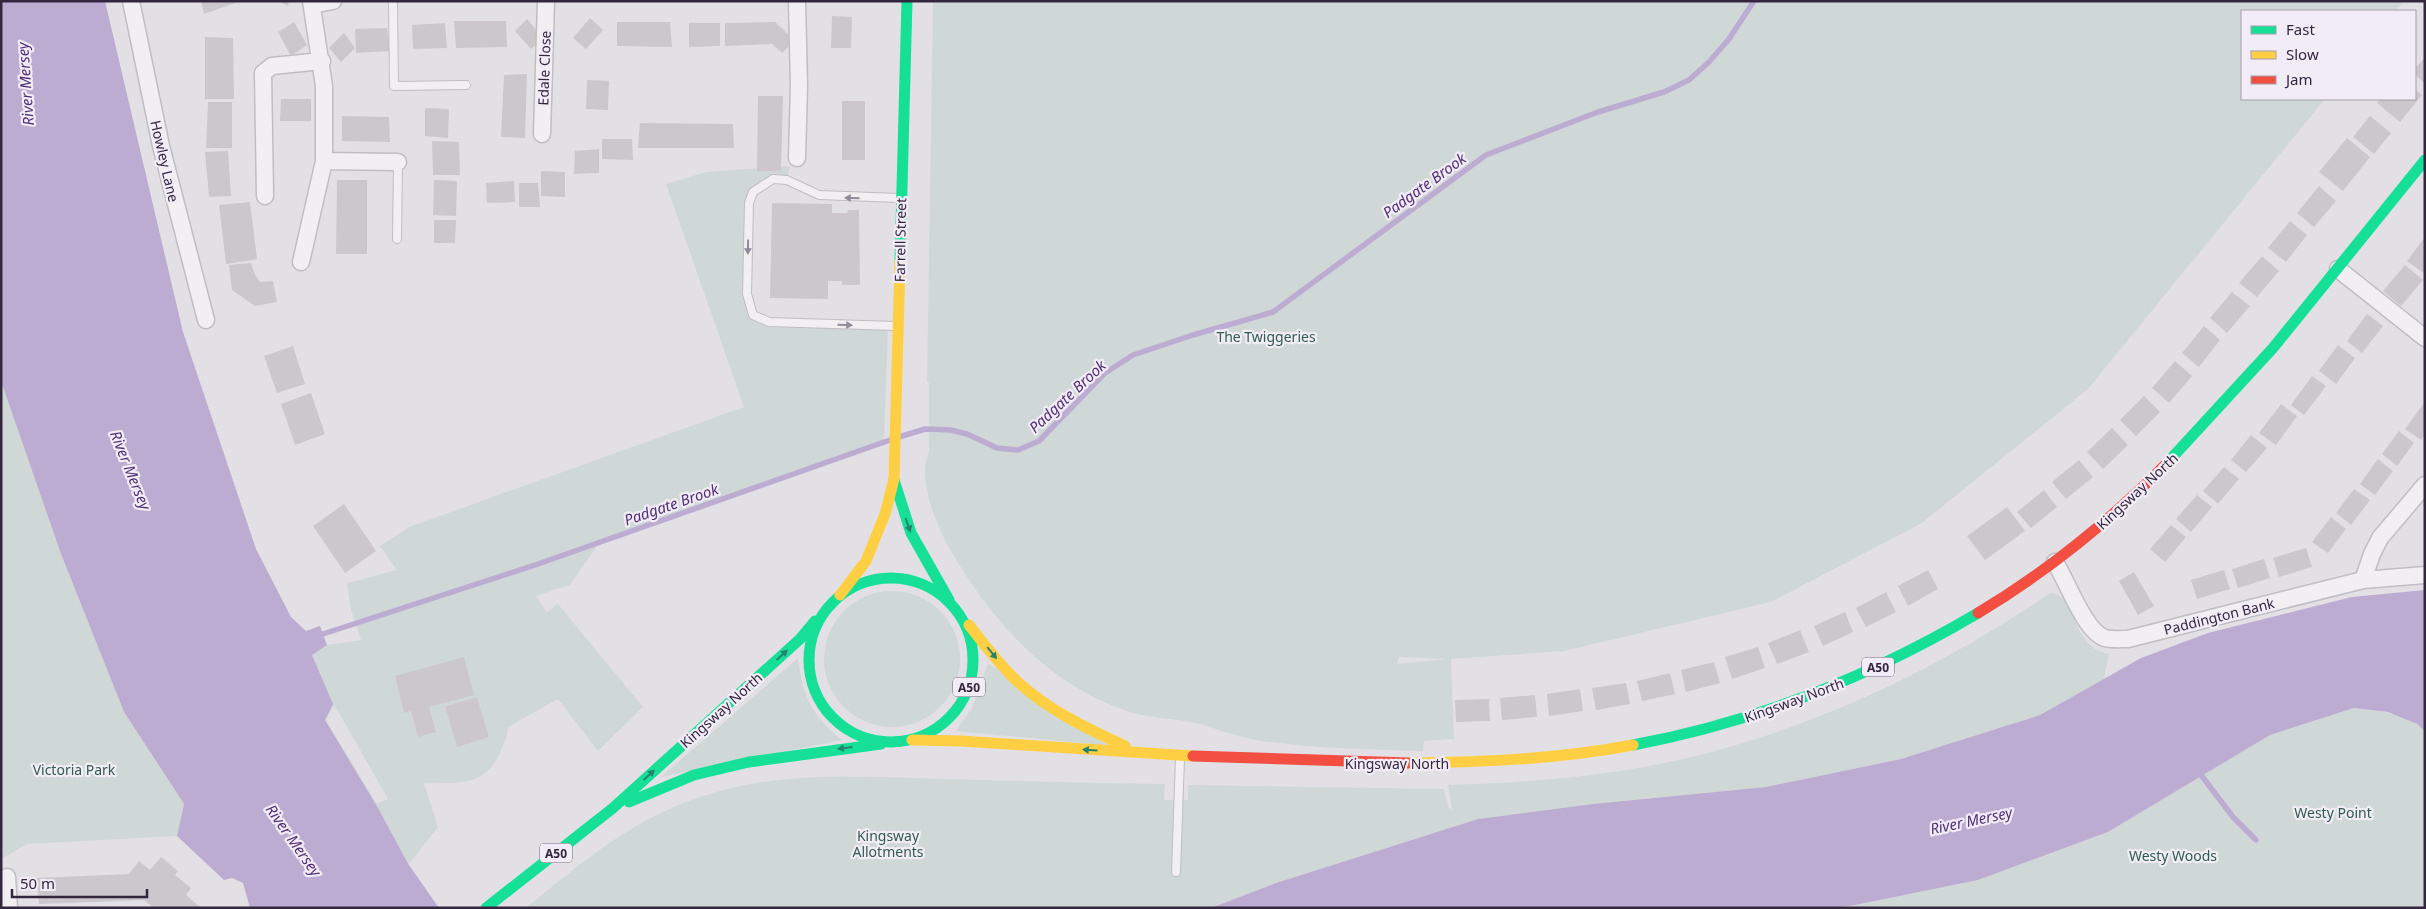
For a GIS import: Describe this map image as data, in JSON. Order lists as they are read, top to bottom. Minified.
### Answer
{"streets":{"main road":["Farrell Street","Kingsway North","A50"],"street":["Edale Close","Howley Lane","Paddington Bank"]},"crossings":[["Farrell Street","Kingsway North"],["Farrell Street","A50"],["Kingsway North","Paddington Bank"],["Kingsway North","A50"]],"water":["River Mersey","Padgate Brook"],"parks":["The Twiggeries","Victoria Park","Westy Point","Kingsway Allotments","Westy Woods"],"legend":["Fast","Slow","Jam"],"scale_bar":"50 m"}
